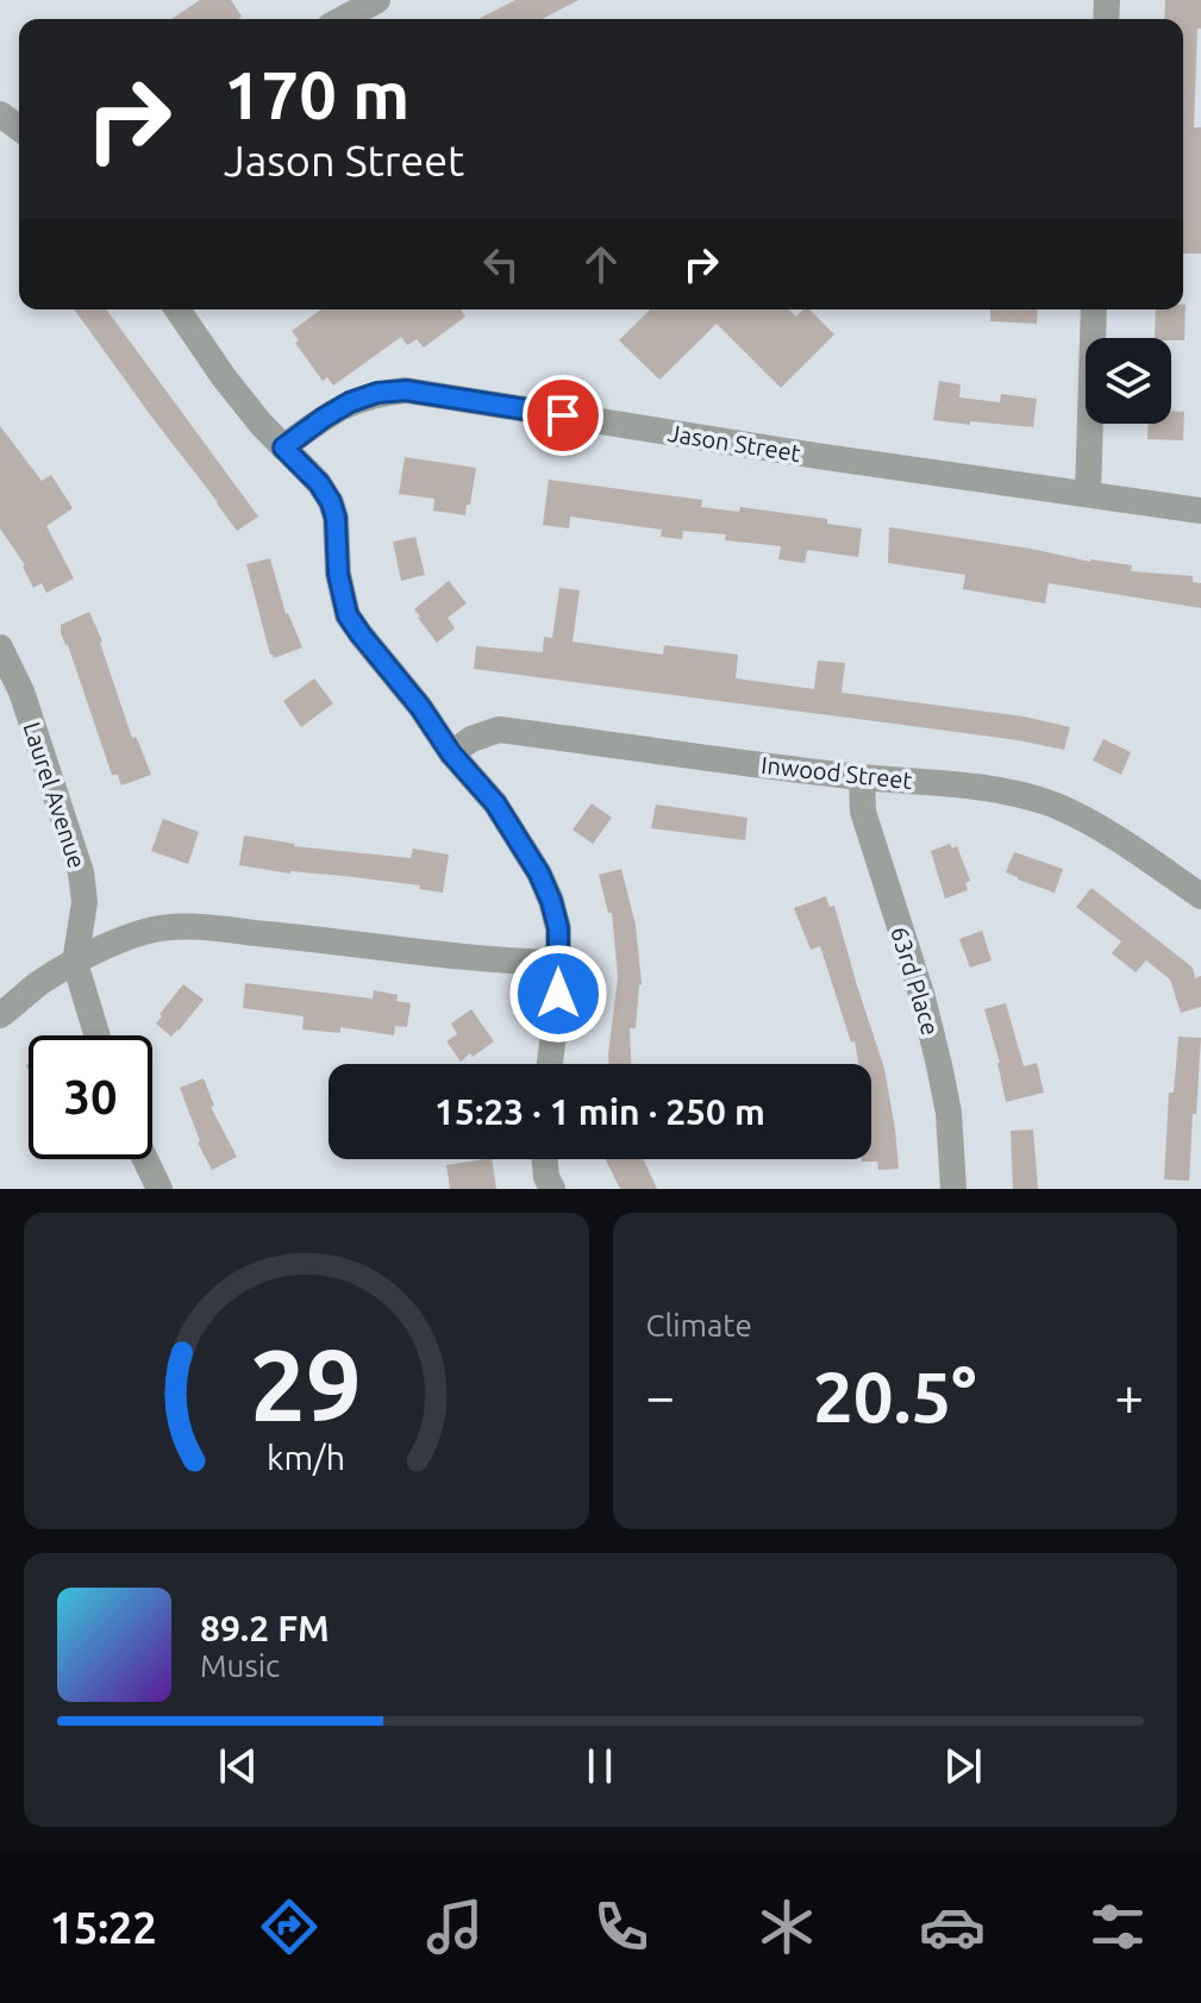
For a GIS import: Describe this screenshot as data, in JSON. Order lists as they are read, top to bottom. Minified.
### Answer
{"streets":{"street":["Jason Street","Inwood Street","Laurel Avenue","63rd Place"]},"crossings":[["Inwood Street","63rd Place"]],"page":{"turn":["170 m","Jason Street"],"limit":"30","trip":"15:23 · 1 min · 250 m","tile":"Climate","heat":["−","20.5°","+"],"song":["89.2 FM","Music"],"tabs":"15:22","gauge":["29","km/h"]}}
